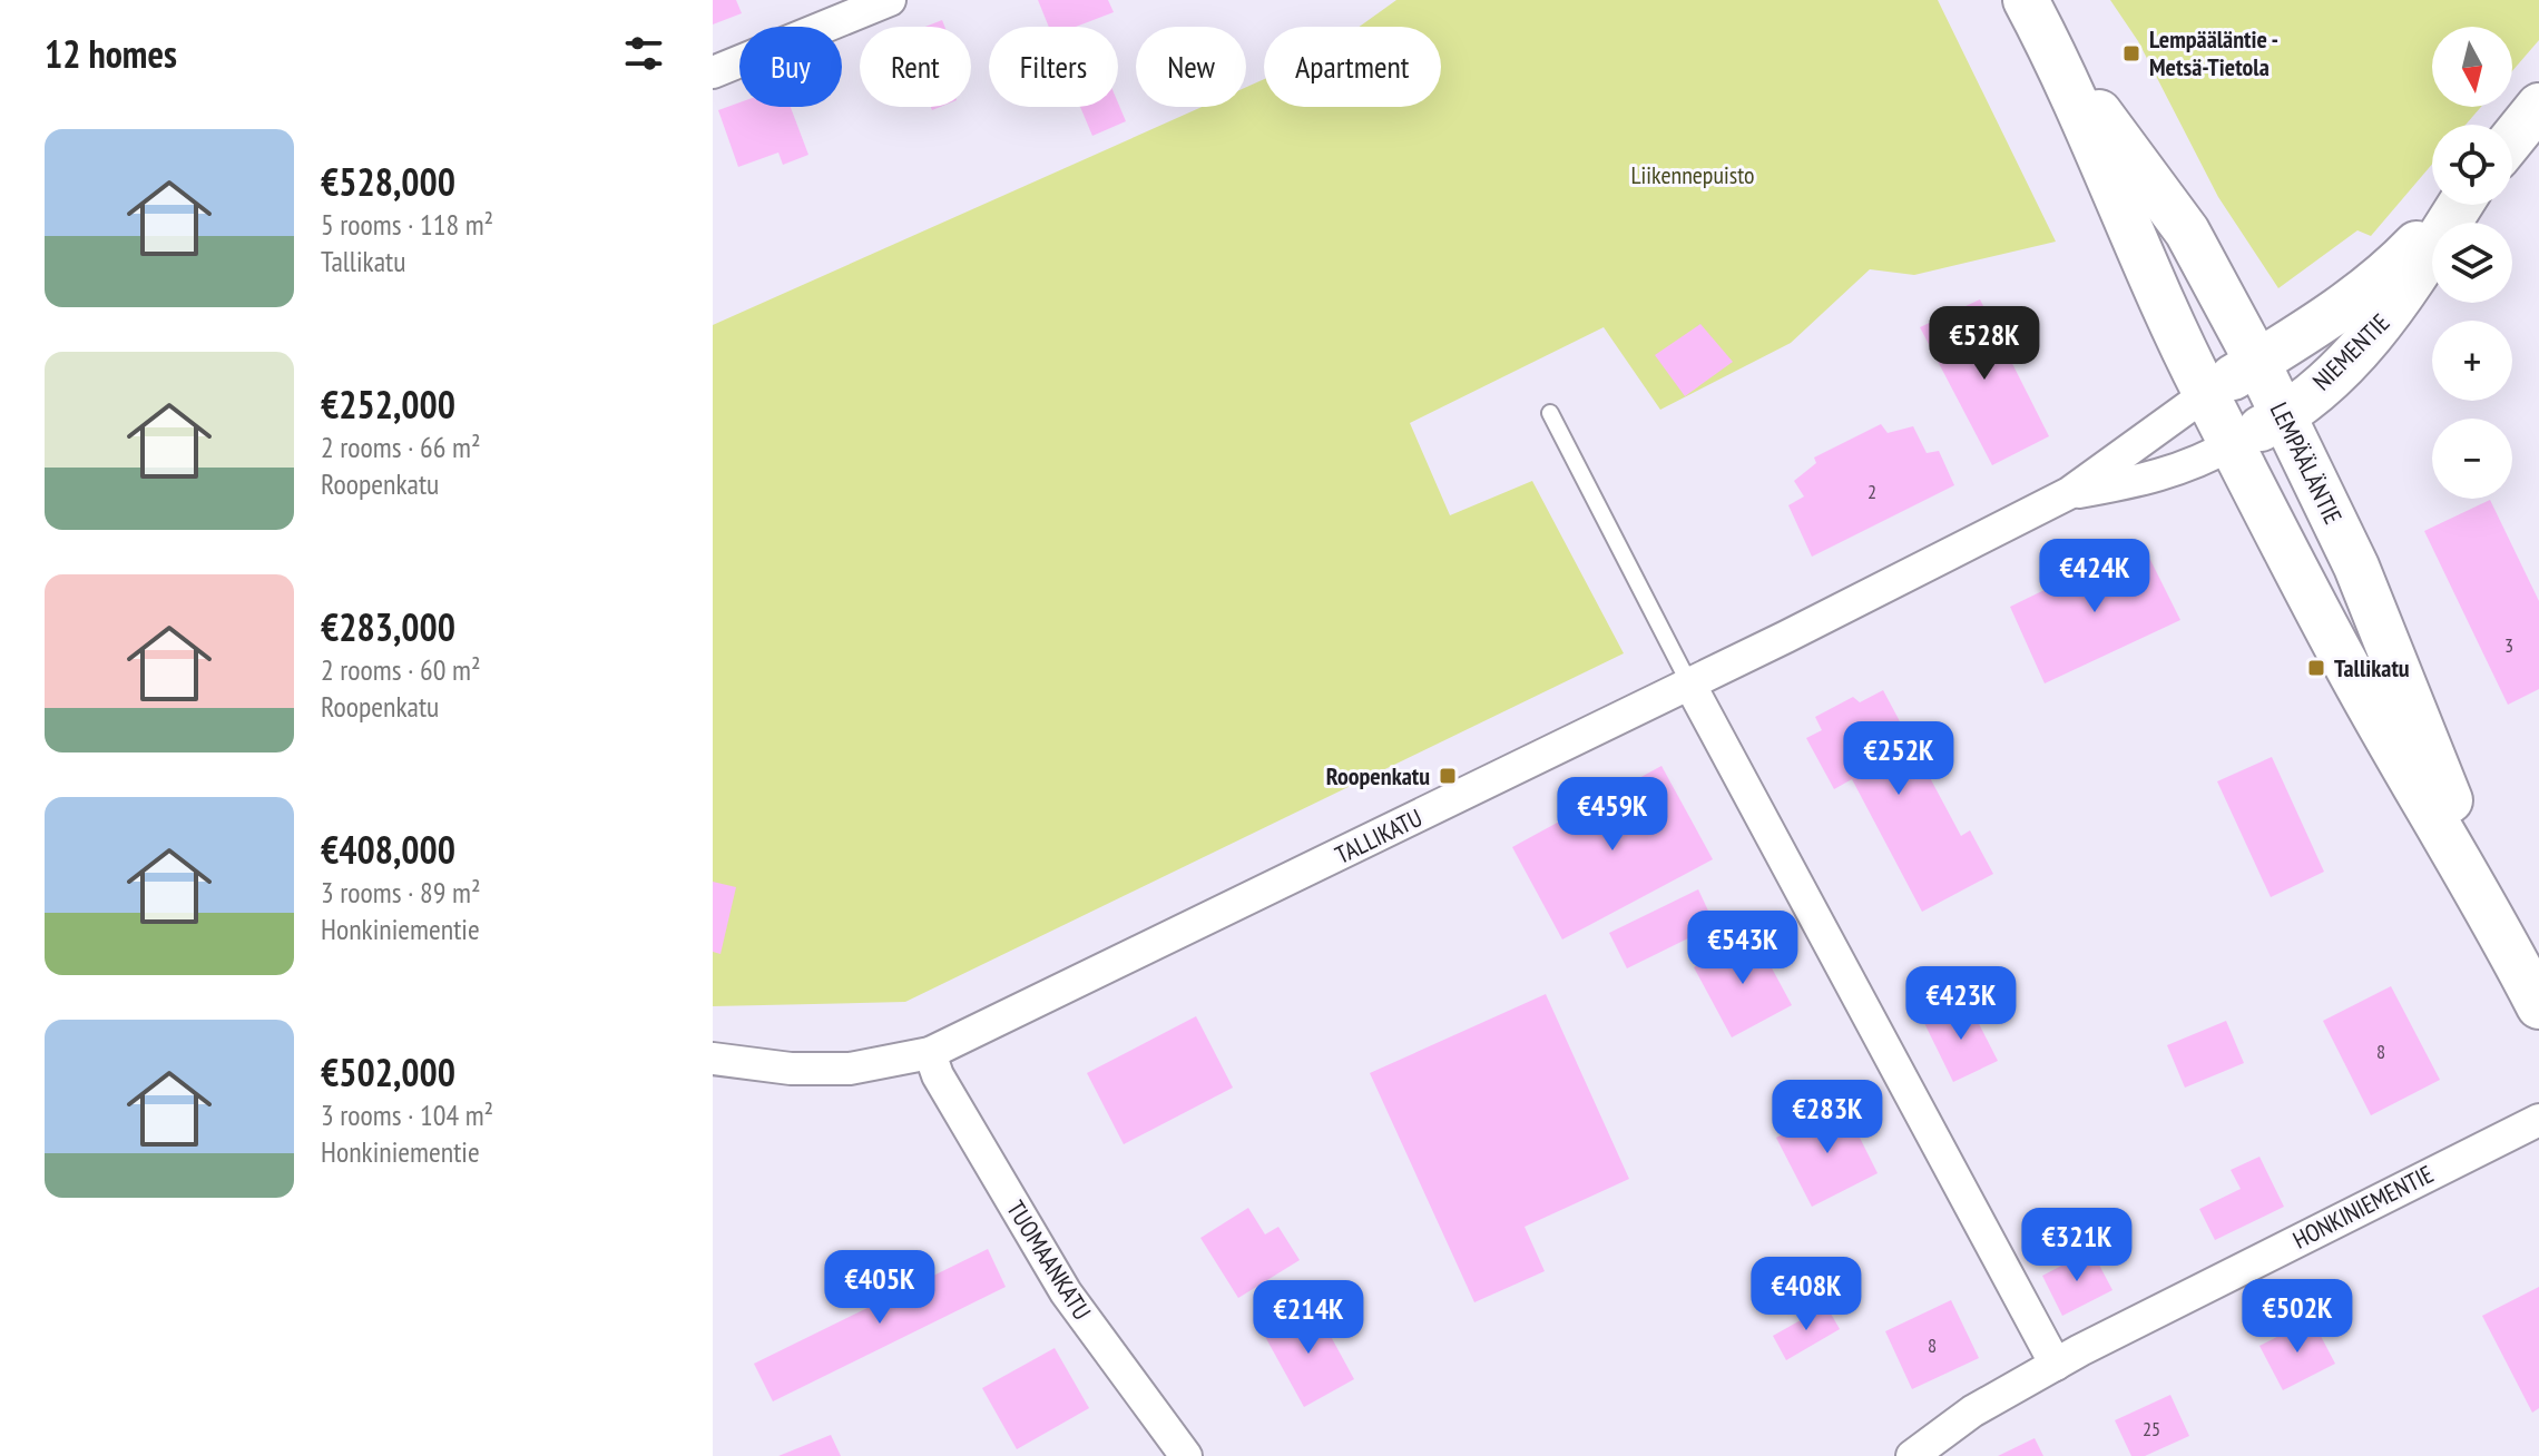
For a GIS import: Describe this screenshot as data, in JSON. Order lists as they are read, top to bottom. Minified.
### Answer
{"streets":{"main road":["NIEMENTIE","LEMPÄÄLÄNTIE"],"street":["TALLIKATU","HONKINIEMENTIE","TUOMAANKATU"]},"crossings":[["NIEMENTIE","LEMPÄÄLÄNTIE"],["NIEMENTIE","TALLIKATU"],["LEMPÄÄLÄNTIE","TALLIKATU"],["TALLIKATU","TUOMAANKATU"]],"parks":["Liikennepuisto"],"places":{"transit":["Lempääläntie - Metsä-Tietola","Tallikatu","Roopenkatu"]},"house_numbers":["2","3","8","8","25"],"north":"bottom","page":{"heading":"12 homes","map_buttons":["+","−"],"chip":["Buy","Rent","Filters","New","Apartment"],"list":[{"name":"€528,000","note":"5 rooms · 118 m² · Tallikatu"},{"name":"€252,000","note":"2 rooms · 66 m² · Roopenkatu"},{"name":"€283,000","note":"2 rooms · 60 m² · Roopenkatu"},{"name":"€408,000","note":"3 rooms · 89 m² · Honkiniementie"},{"name":"€502,000","note":"3 rooms · 104 m² · Honkiniementie"}],"price":["€528K","€424K","€252K","€459K","€543K","€423K","€283K","€321K","€405K","€408K","€502K","€214K"]}}
